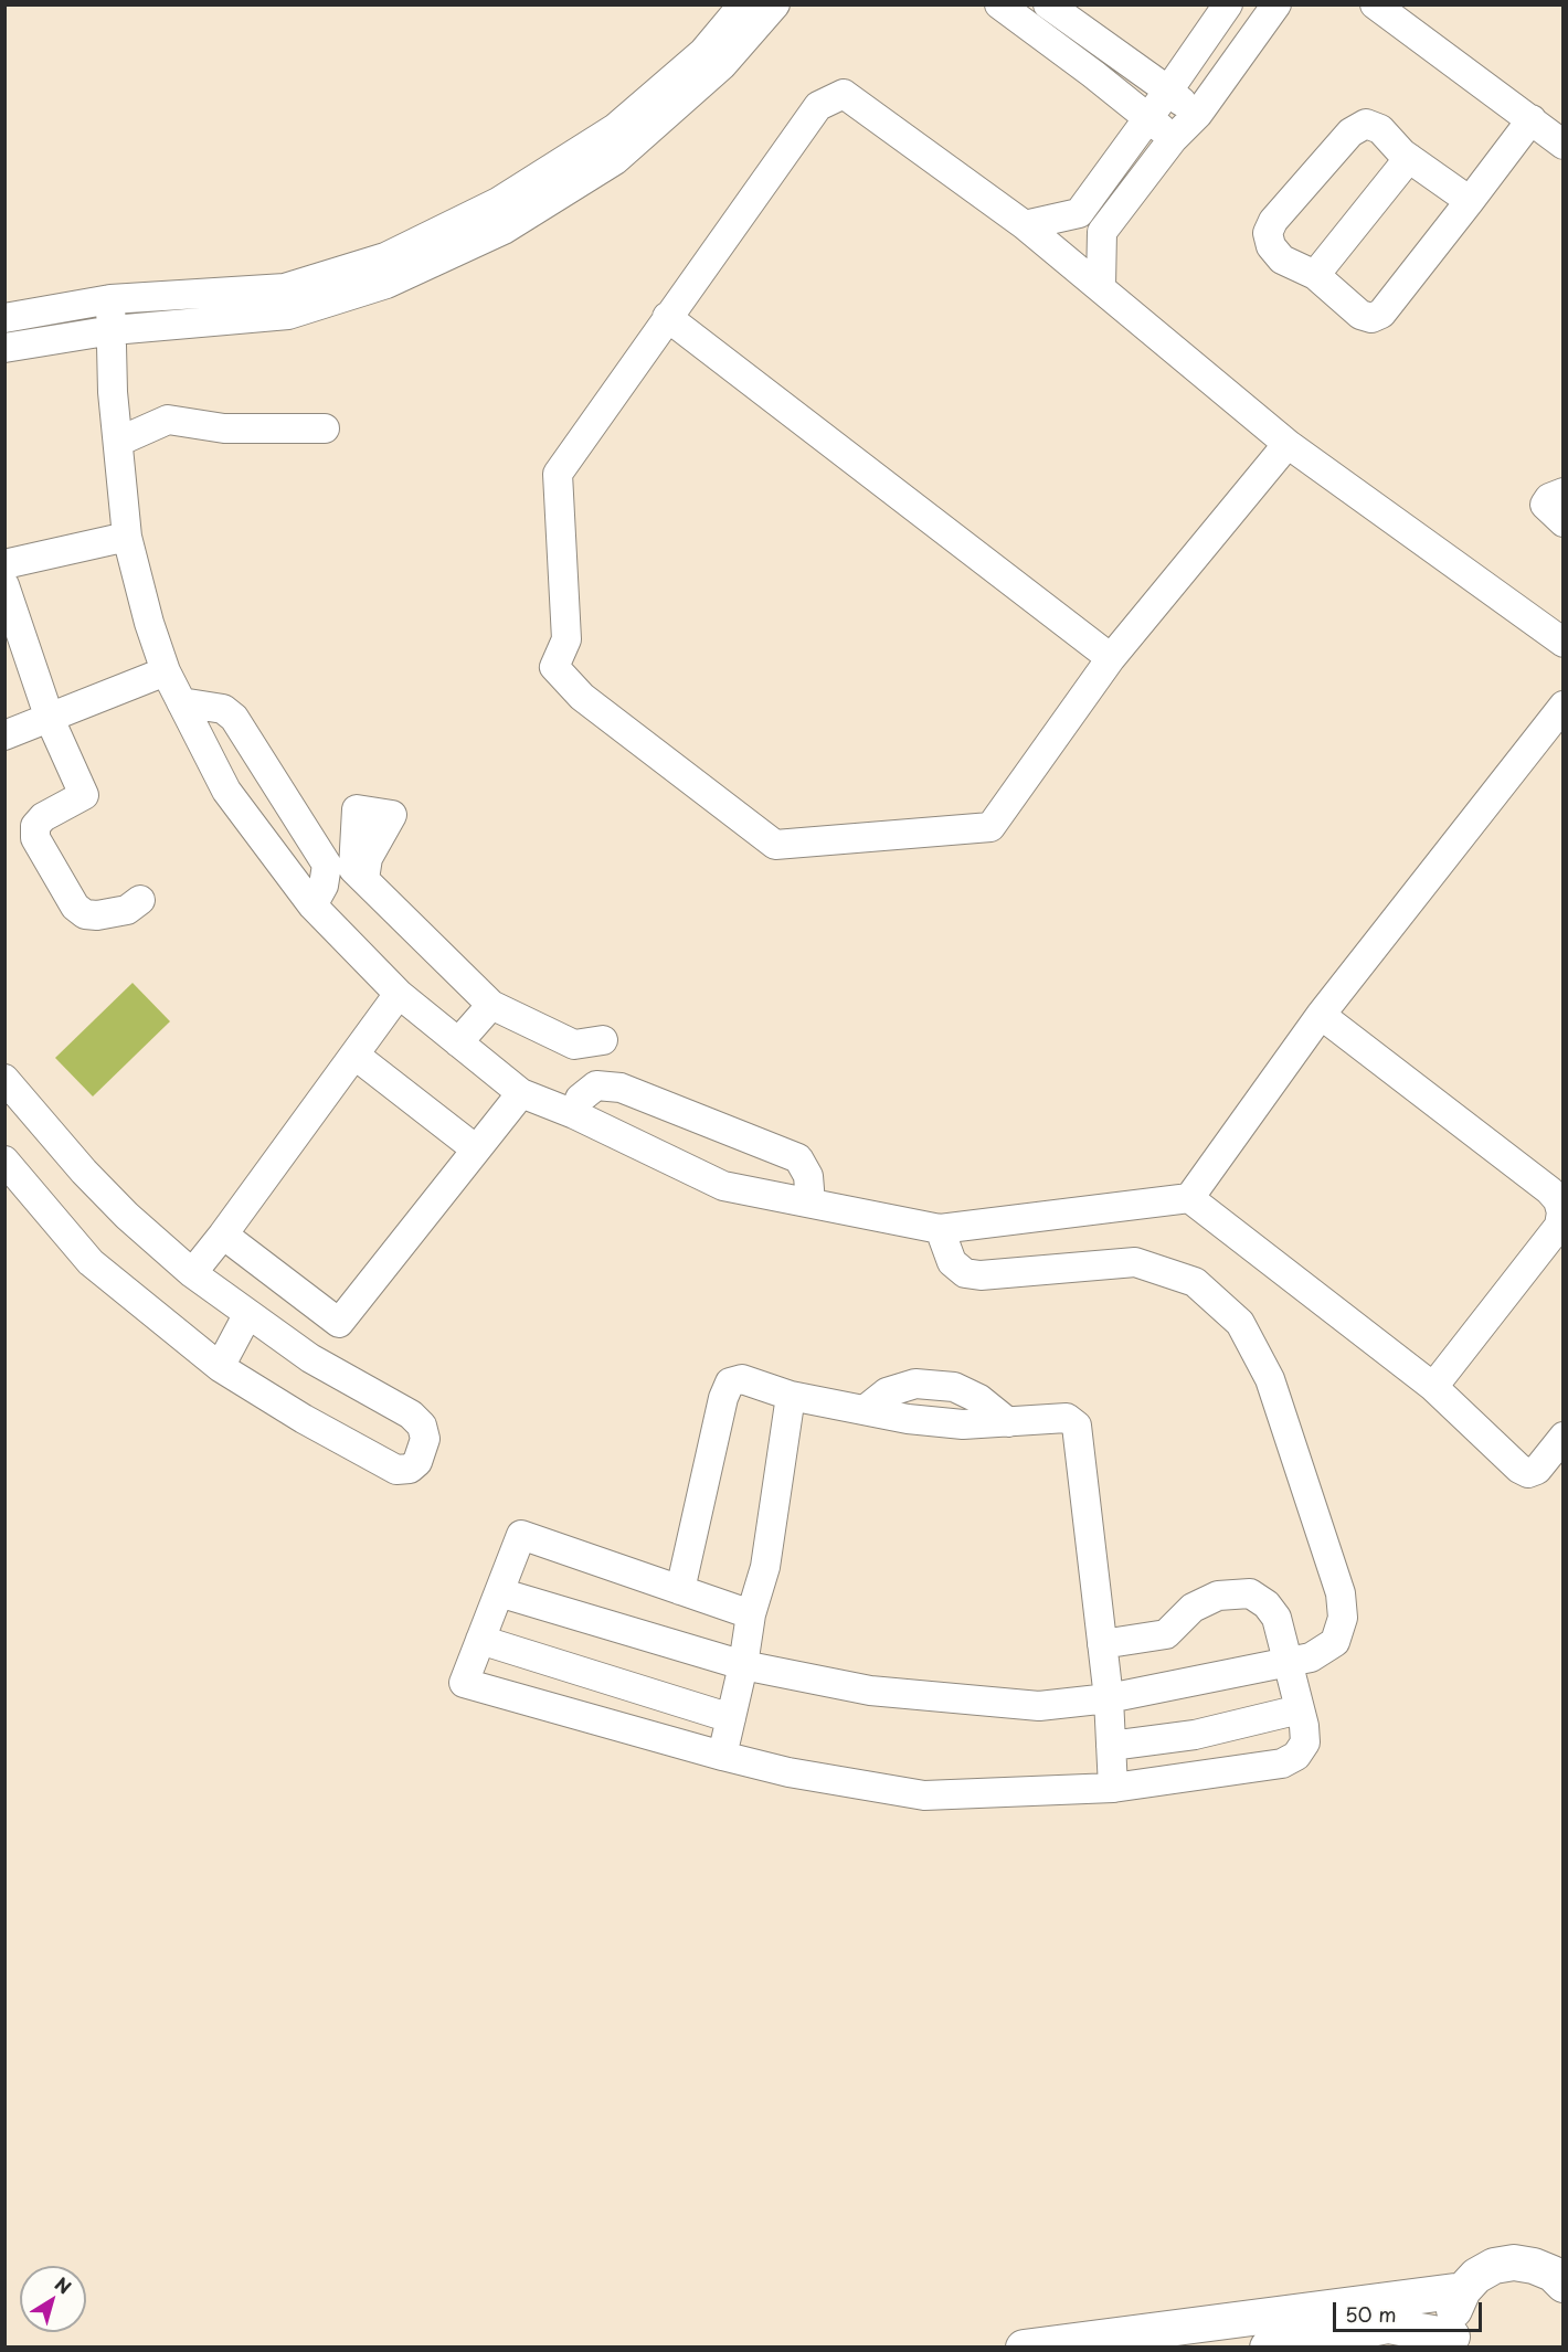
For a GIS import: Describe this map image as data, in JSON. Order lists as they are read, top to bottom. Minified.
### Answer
{"scale_bar":"50 m","north":"top right"}
